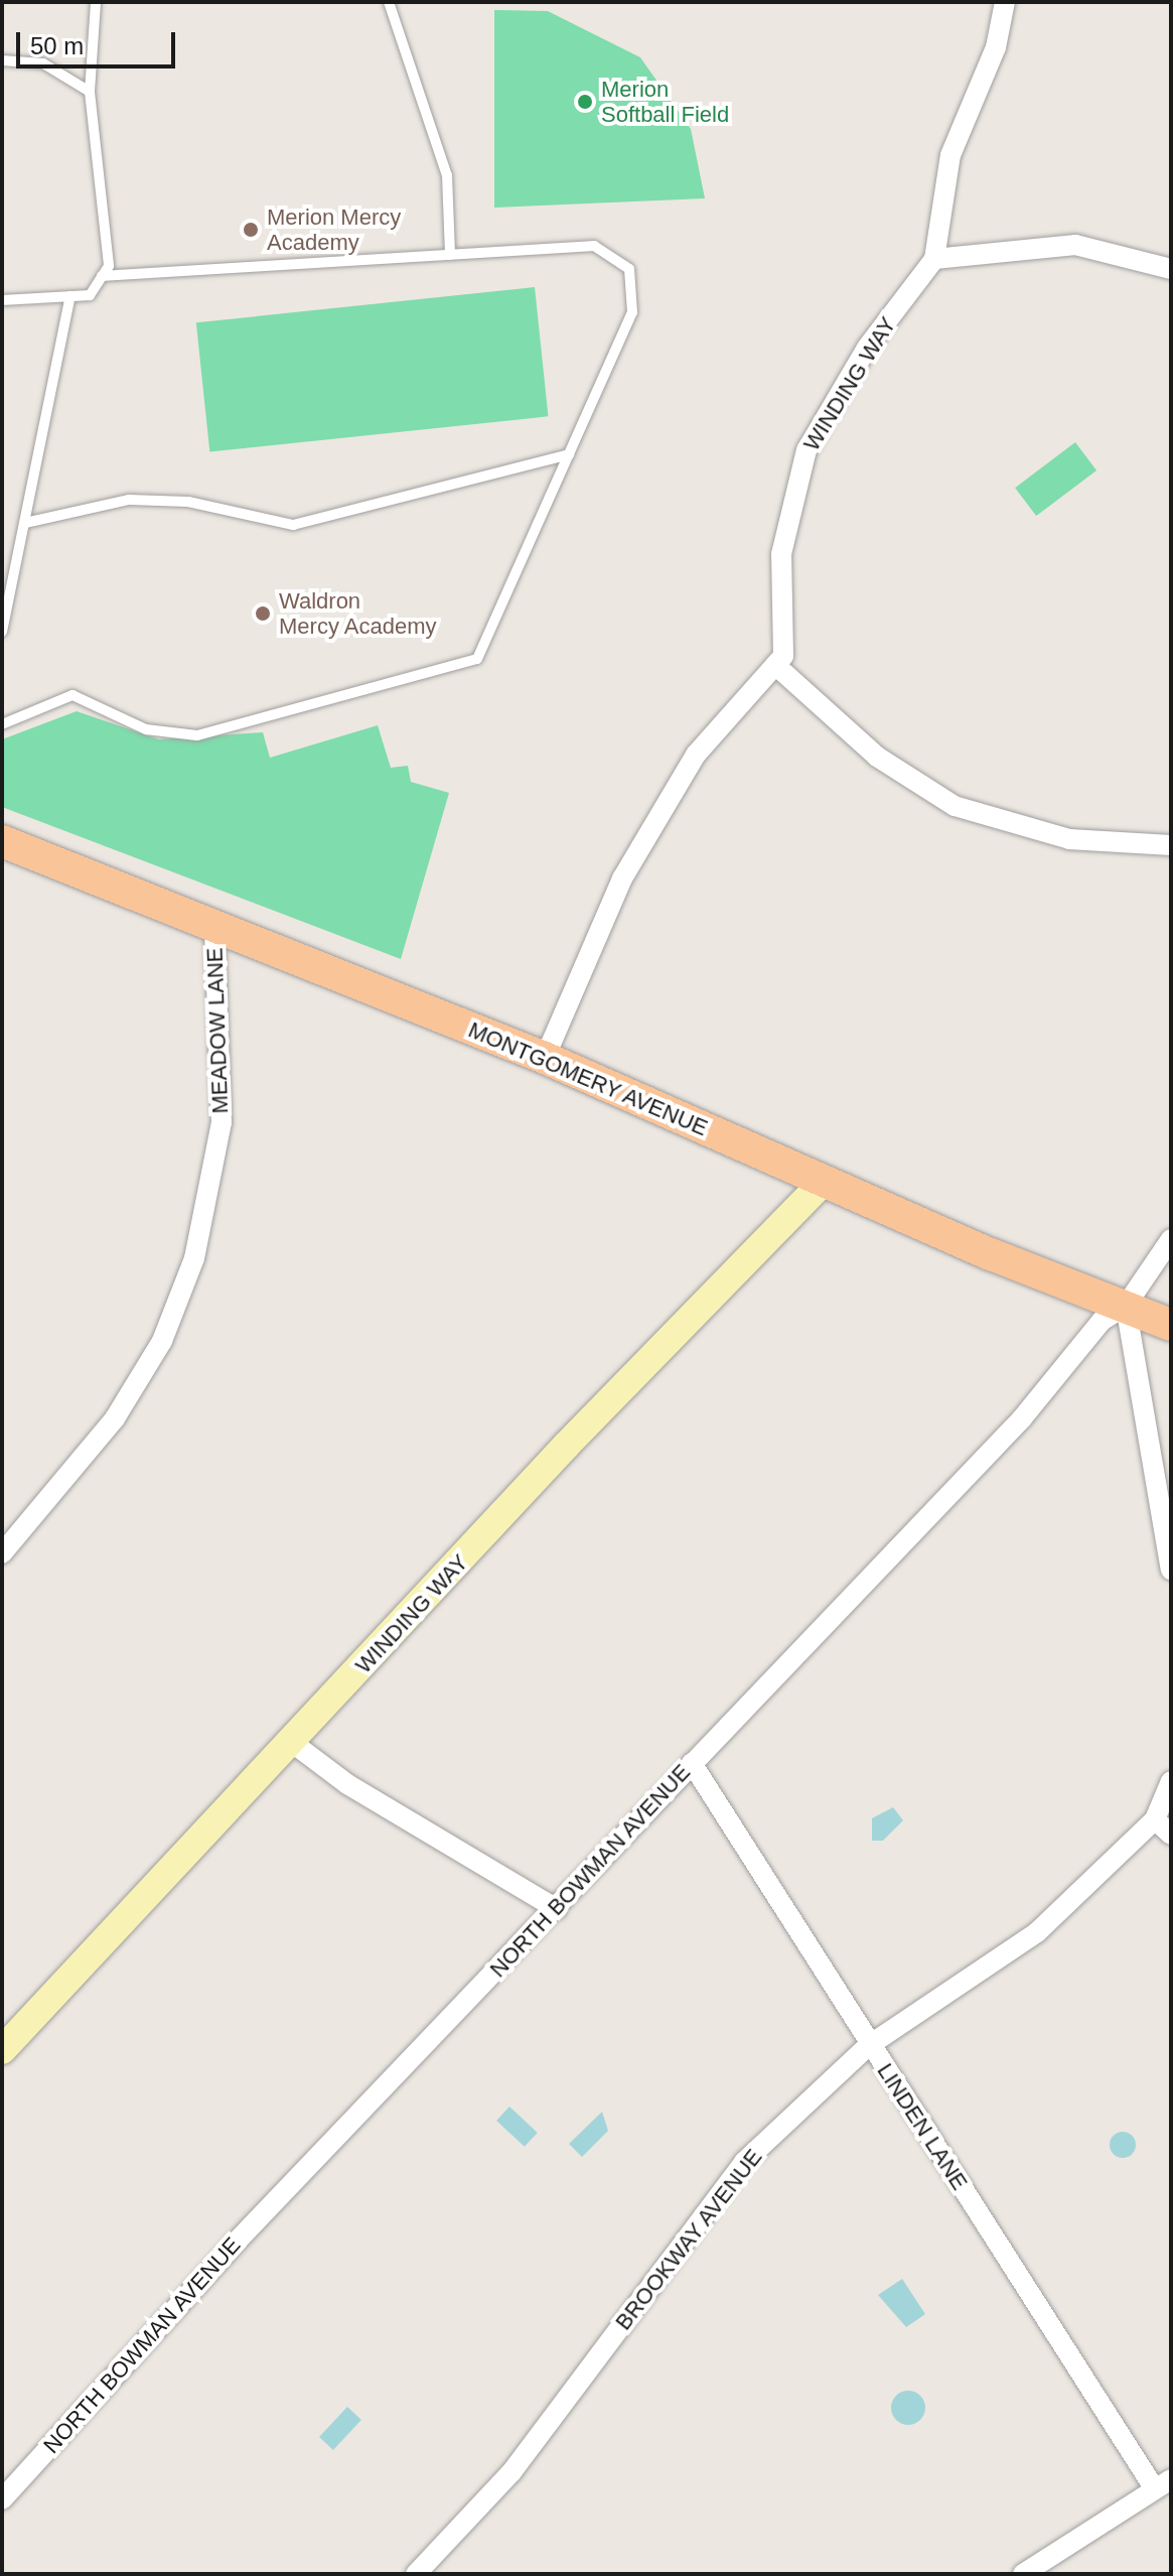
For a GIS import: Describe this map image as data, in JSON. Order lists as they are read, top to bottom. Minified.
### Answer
{"streets":{"main road":["MONTGOMERY AVENUE"],"street":["WINDING WAY","MEADOW LANE","NORTH BOWMAN AVENUE","LINDEN LANE","BROOKWAY AVENUE"]},"crossings":[["WINDING WAY","MONTGOMERY AVENUE"],["MEADOW LANE","MONTGOMERY AVENUE"],["MONTGOMERY AVENUE","NORTH BOWMAN AVENUE"],["NORTH BOWMAN AVENUE","LINDEN LANE"],["LINDEN LANE","BROOKWAY AVENUE"]],"places":["Merion Softball Field","Merion Mercy Academy","Waldron Mercy Academy"],"scale_bar":"50 m"}
